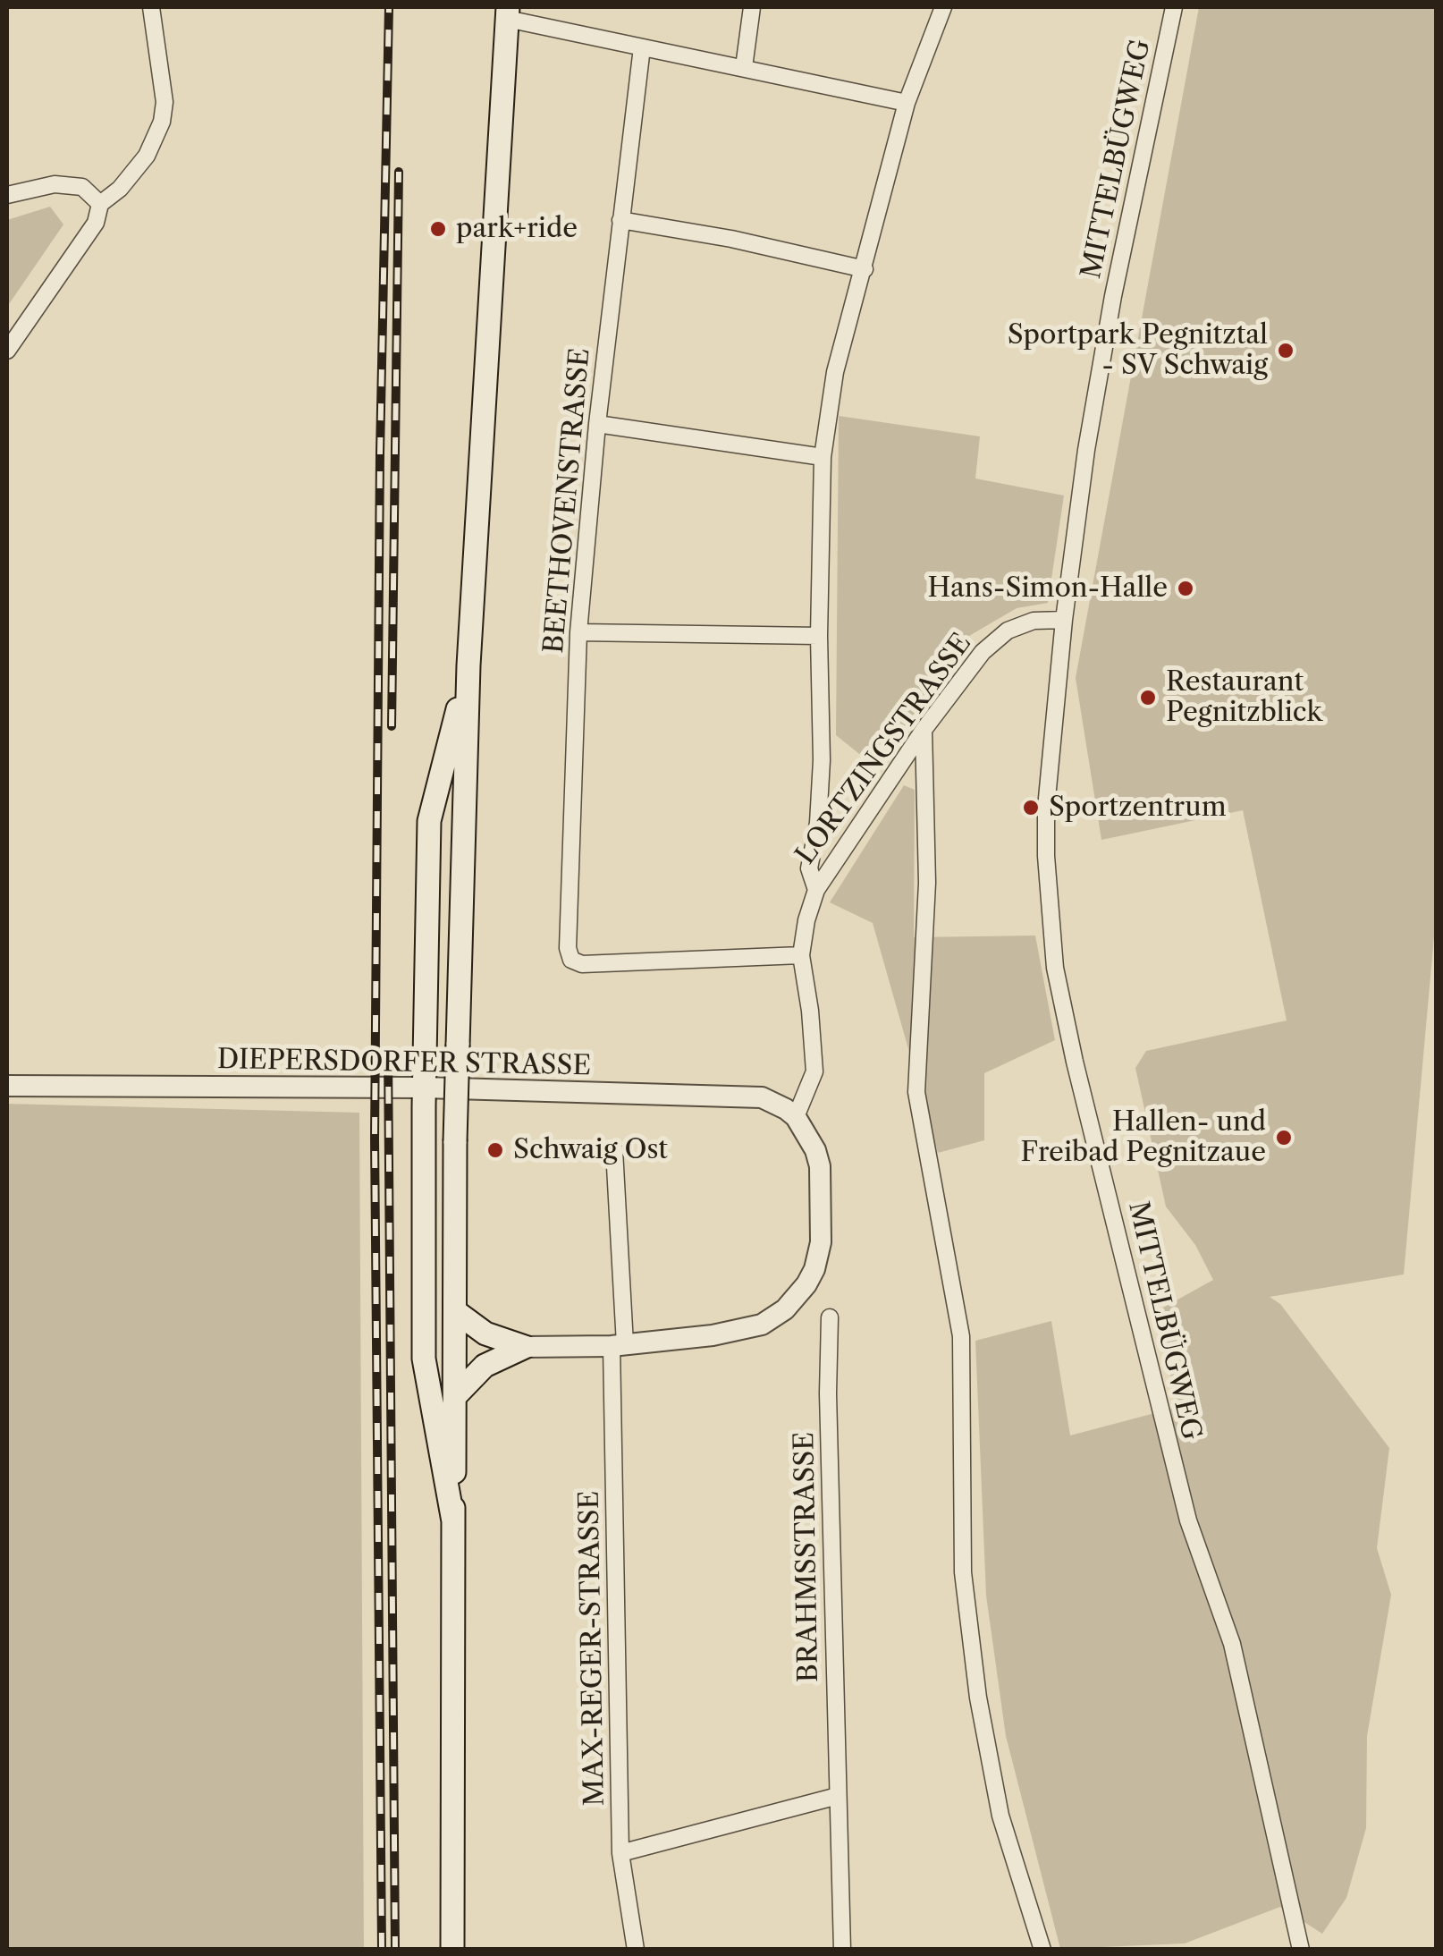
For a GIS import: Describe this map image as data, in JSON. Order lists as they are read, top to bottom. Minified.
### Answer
{"streets":{"street":["MITTELBÜGWEG","BEETHOVENSTRASSE","LORTZINGSTRASSE","DIEPERSDORFER STRASSE","BRAHMSSTRASSE","MAX-REGER-STRASSE"]},"crossings":[["MITTELBÜGWEG","LORTZINGSTRASSE"],["BEETHOVENSTRASSE","LORTZINGSTRASSE"],["LORTZINGSTRASSE","DIEPERSDORFER STRASSE"]],"places":["park+ride","Sportpark Pegnitztal - SV Schwaig","Hans-Simon-Halle","Restaurant Pegnitzblick","Sportzentrum","Hallen- und Freibad Pegnitzaue","Schwaig Ost"]}
